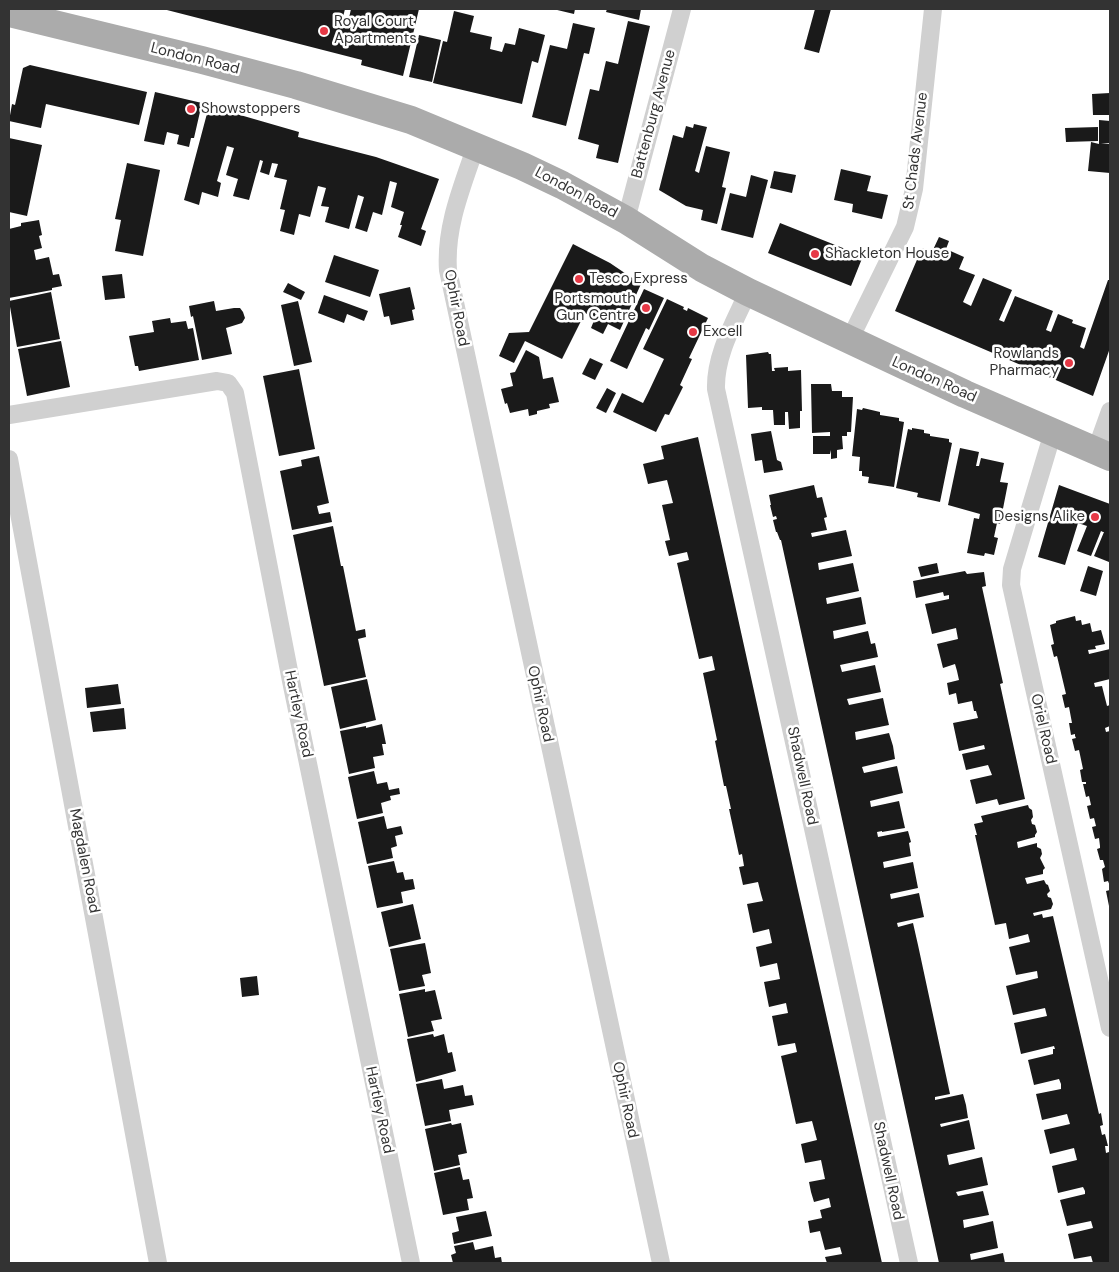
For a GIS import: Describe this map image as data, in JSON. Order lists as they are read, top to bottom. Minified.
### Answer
{"streets":{"main road":["London Road"],"street":["Battenburg Avenue","St Chads Avenue","Ophir Road","Hartley Road","Oriel Road","Shadwell Road","Magdalen Road"]},"crossings":[["London Road","Battenburg Avenue"],["London Road","St Chads Avenue"],["London Road","Ophir Road"],["London Road","Oriel Road"],["London Road","Shadwell Road"]],"places":["Royal Court Apartments","Showstoppers","Shackleton House","Tesco Express","Portsmouth Gun Centre","Excell","Rowlands Pharmacy","Designs Alike"]}
